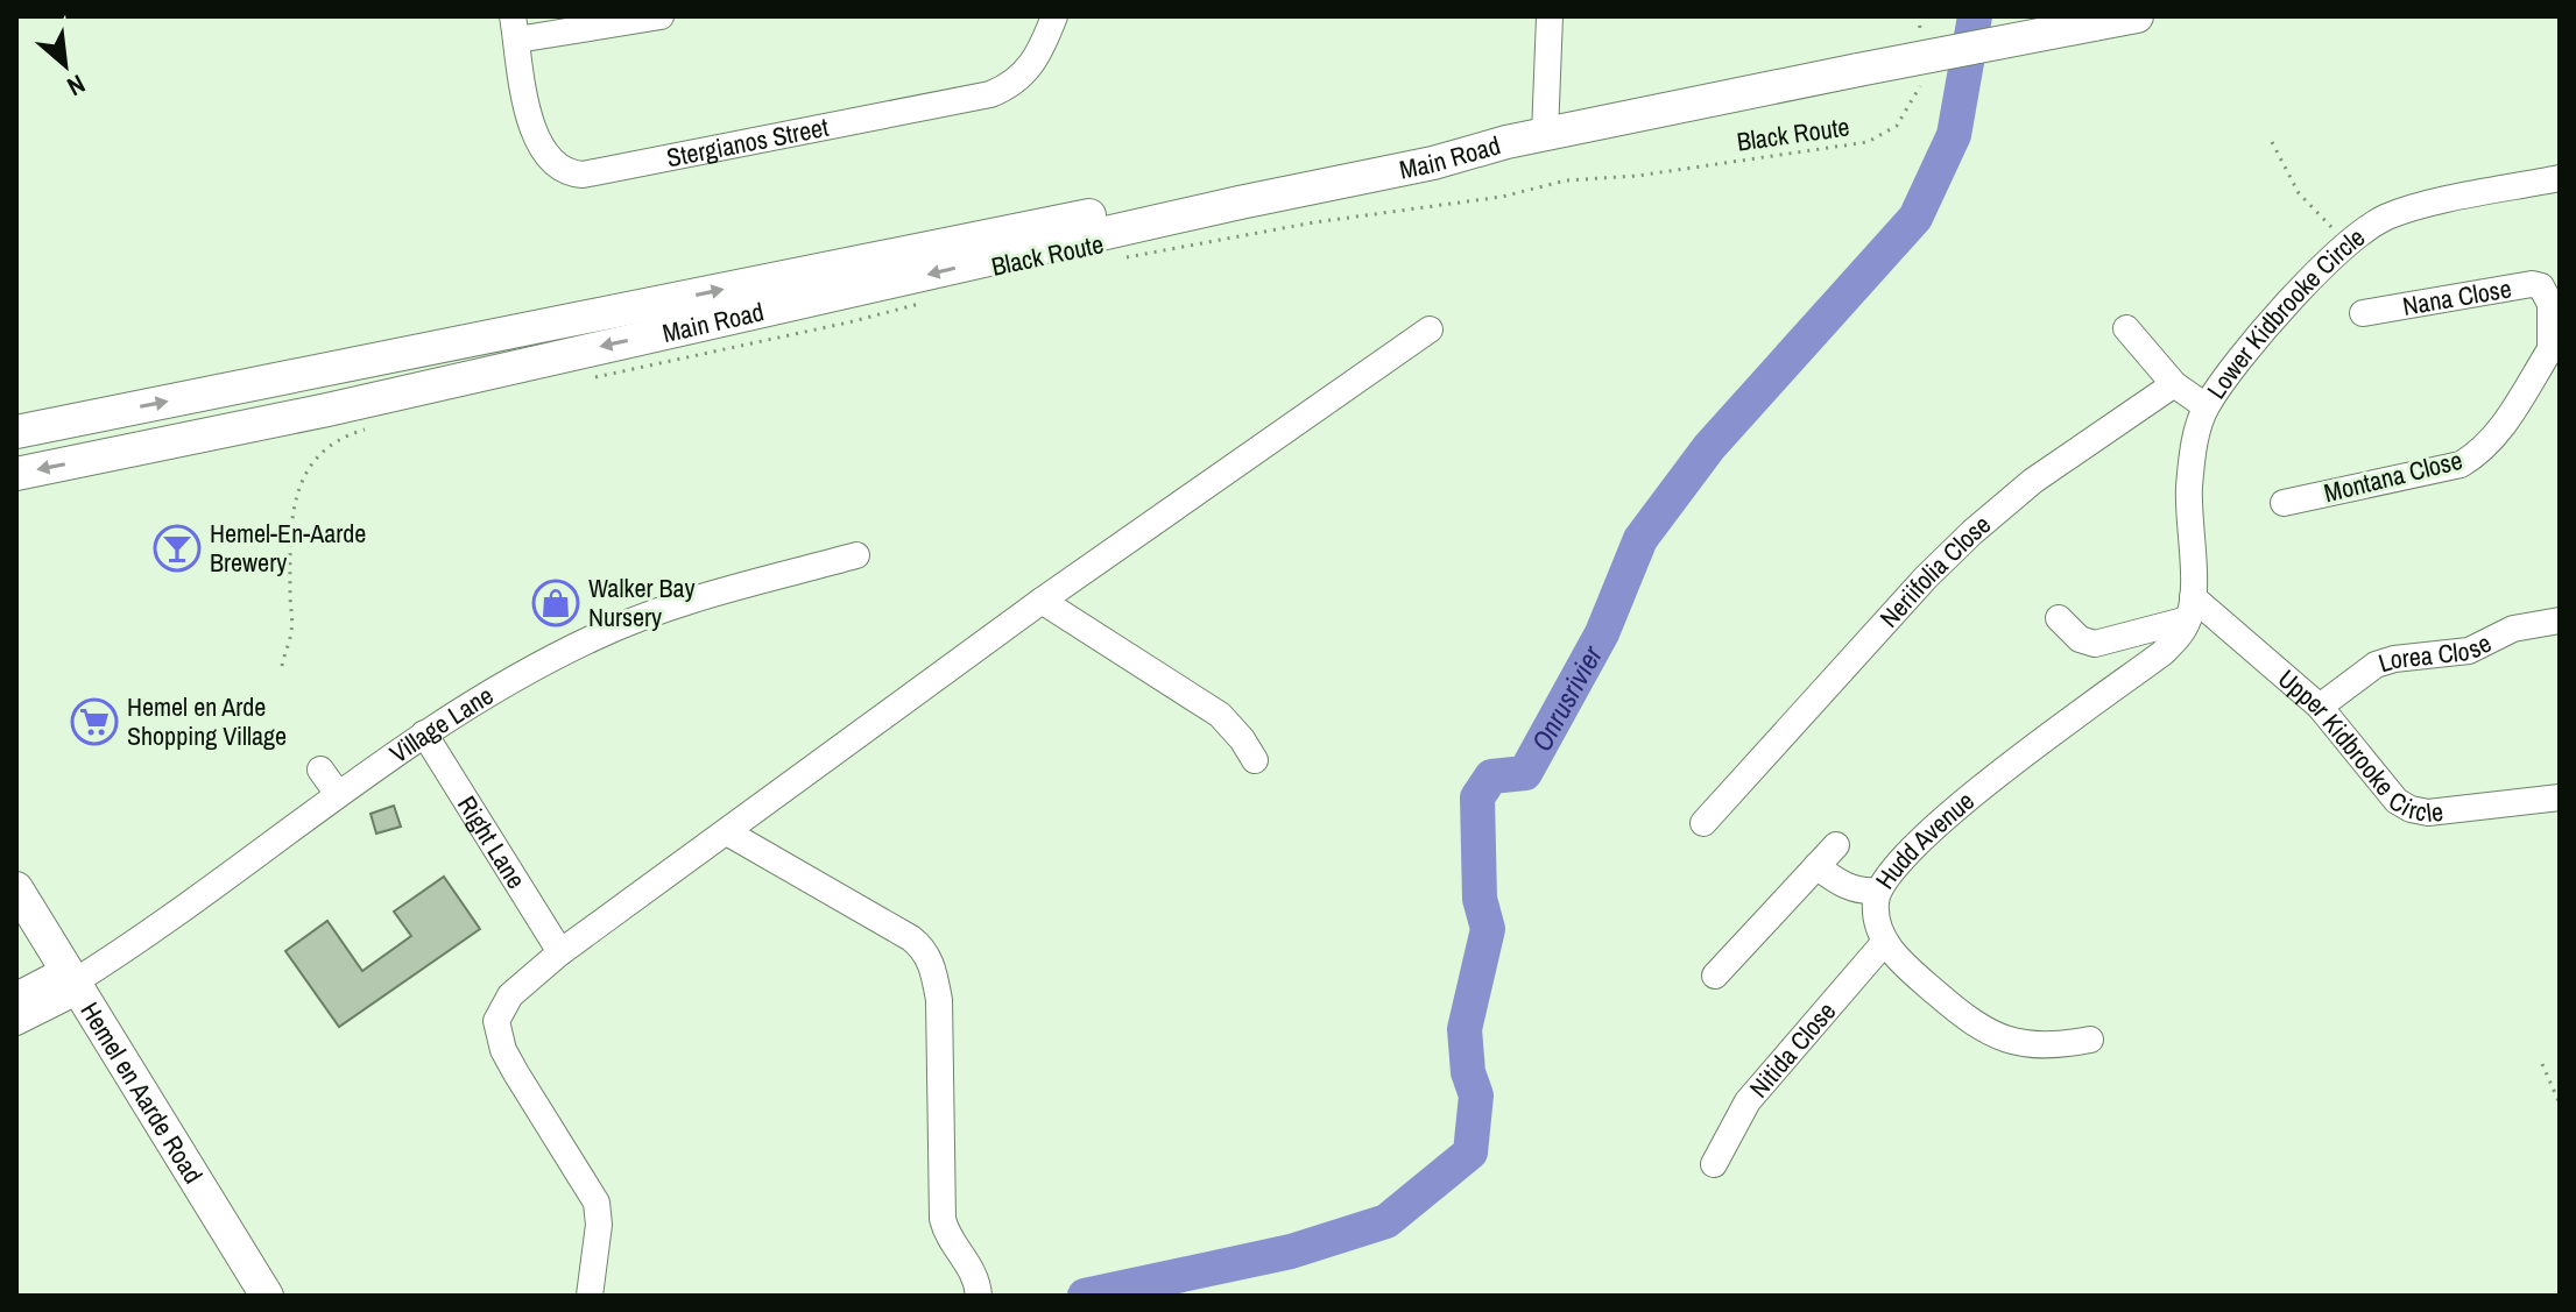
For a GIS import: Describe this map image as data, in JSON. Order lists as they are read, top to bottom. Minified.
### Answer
{"streets":{"main road":["Main Road","Hemel en Aarde Road"],"street":["Stergianos Street","Nana Close","Lower Kidbrooke Circle","Montana Close","Neriifolia Close","Lorea Close","Village Lane","Upper Kidbrooke Circle","Right Lane","Hudd Avenue","Nitida Close"],"path":["Black Route"]},"crossings":[["Nana Close","Montana Close"],["Lower Kidbrooke Circle","Upper Kidbrooke Circle"],["Lower Kidbrooke Circle","Hudd Avenue"],["Lorea Close","Upper Kidbrooke Circle"],["Village Lane","Right Lane"],["Village Lane","Hemel en Aarde Road"],["Upper Kidbrooke Circle","Hudd Avenue"],["Hudd Avenue","Nitida Close"]],"water":["Onrusrivier"],"places":{"bar":["Hemel-En-Aarde Brewery"],"shop":["Walker Bay Nursery"],"supermarket":["Hemel en Arde Shopping Village"]},"north":"bottom right"}
